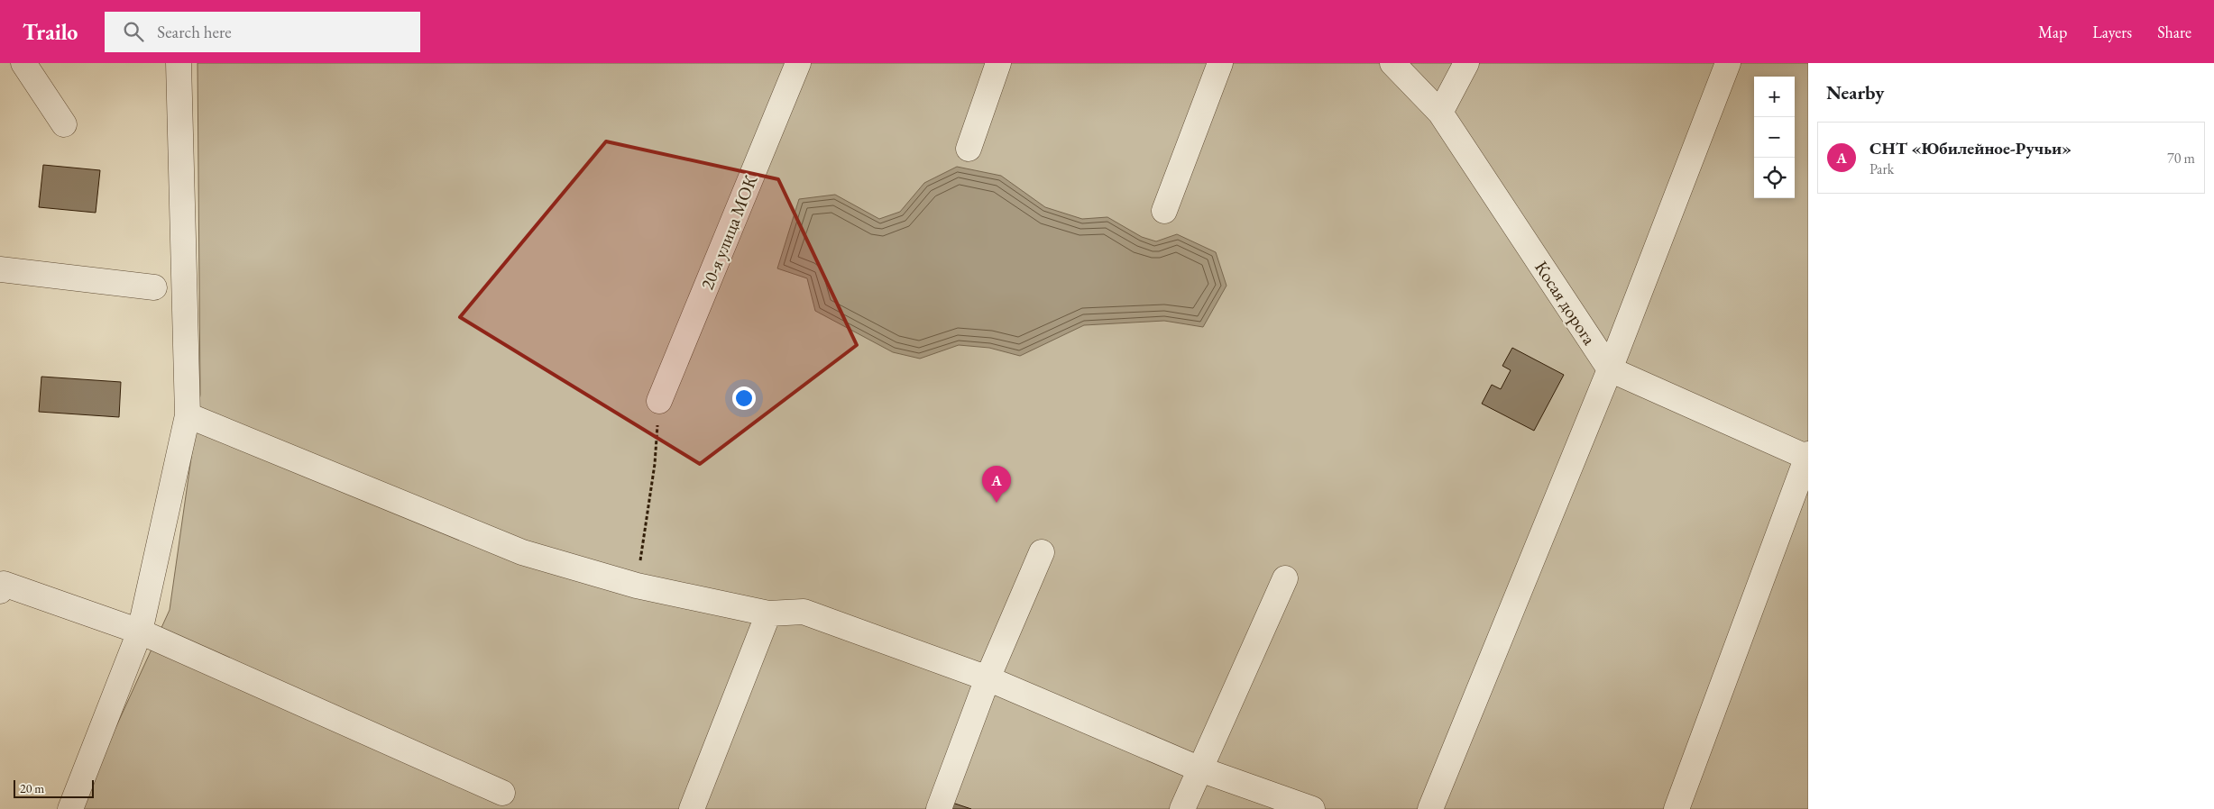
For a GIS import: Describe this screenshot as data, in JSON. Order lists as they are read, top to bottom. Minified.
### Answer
{"streets":{"street":["20-я улица МОК","Косая дорога"]},"scale_bar":"20 m","page":{"header":"Trailo","search":"Search here","nav":["Map","Layers","Share"],"heading":"Nearby","map_buttons":["+","−"],"list":[{"mark":"A","name":"СНТ «Юбилейное-Ручьи»","note":"Park","value":"70 m"}],"pins":"A","scale":"20 m"}}
